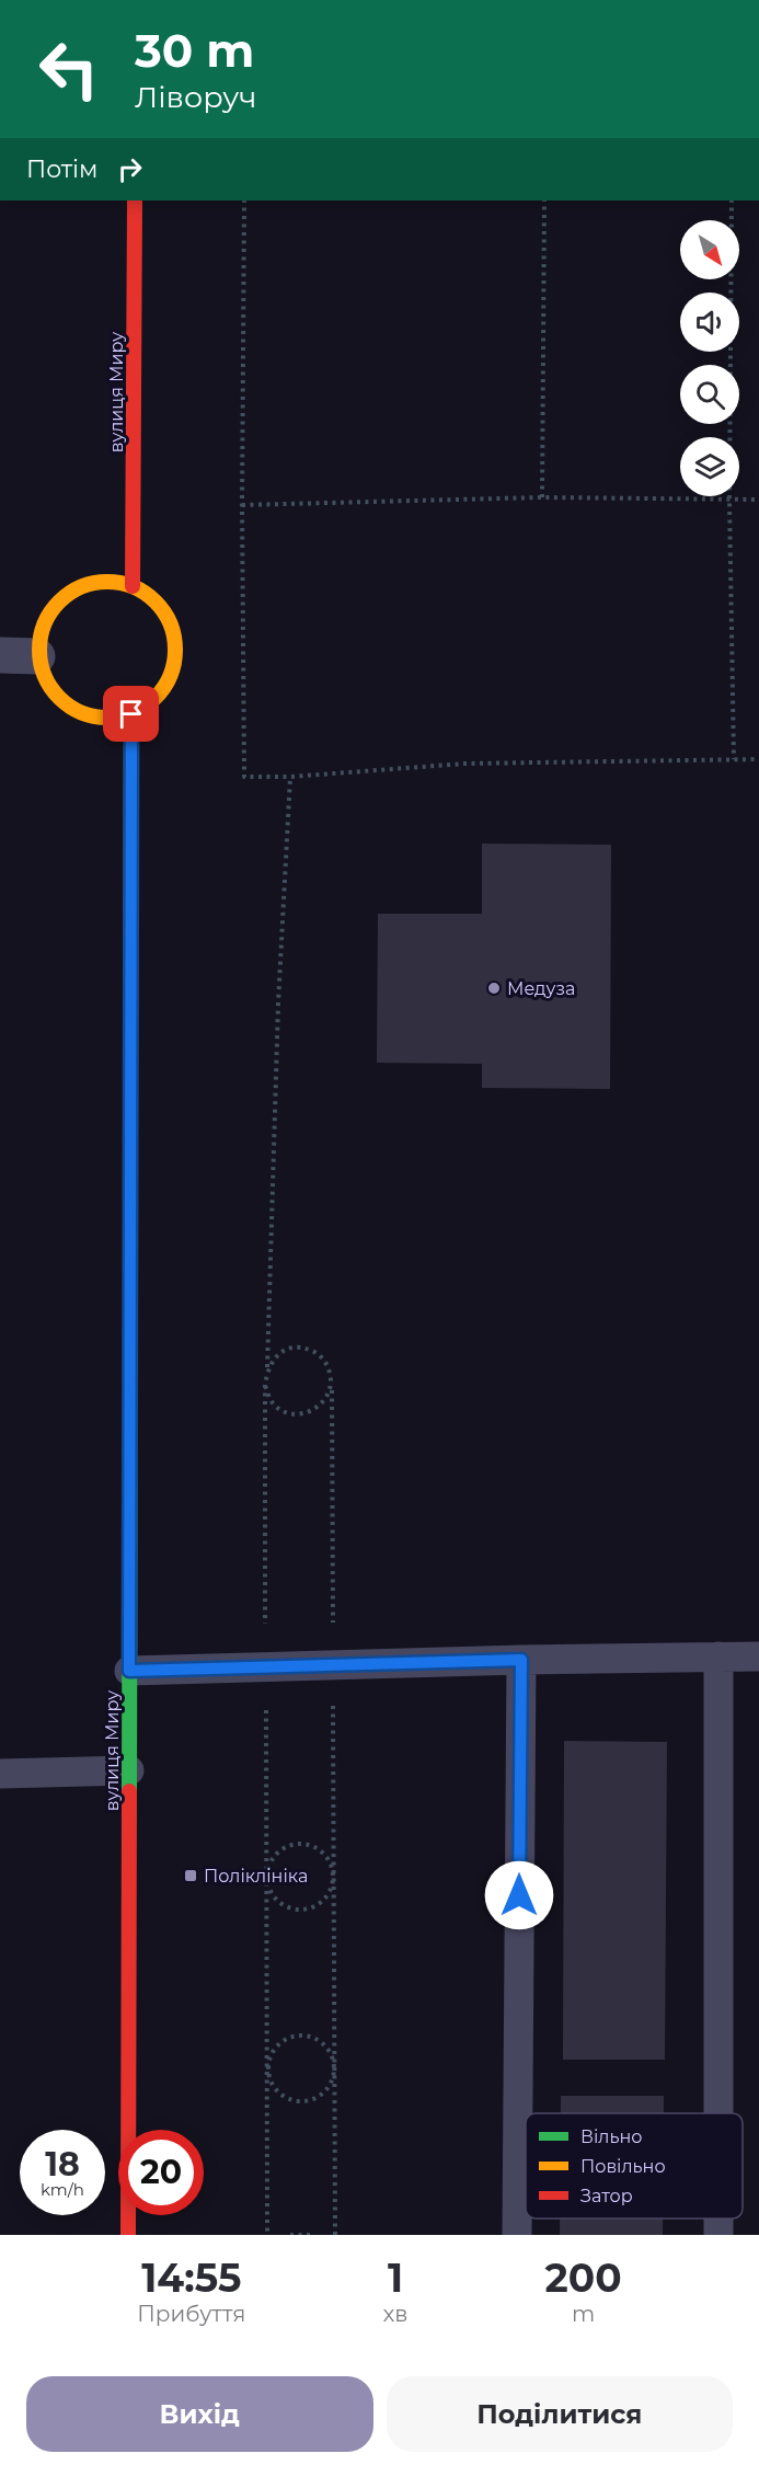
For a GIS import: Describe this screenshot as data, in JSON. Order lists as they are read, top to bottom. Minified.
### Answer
{"streets":{"main road":["вулиця Миру"]},"places":{"other":["Медуза"],"transit":["Поліклініка"]},"legend":["Вільно","Повільно","Затор"],"north":"bottom right","page":{"turn":["30 m","Ліворуч"],"then":"Потім","speed":"18 km/h","limit":"20","eta":["14:55","Прибуття","1","хв","200","m"],"buttons":["Вихід","Поділитися"]}}
